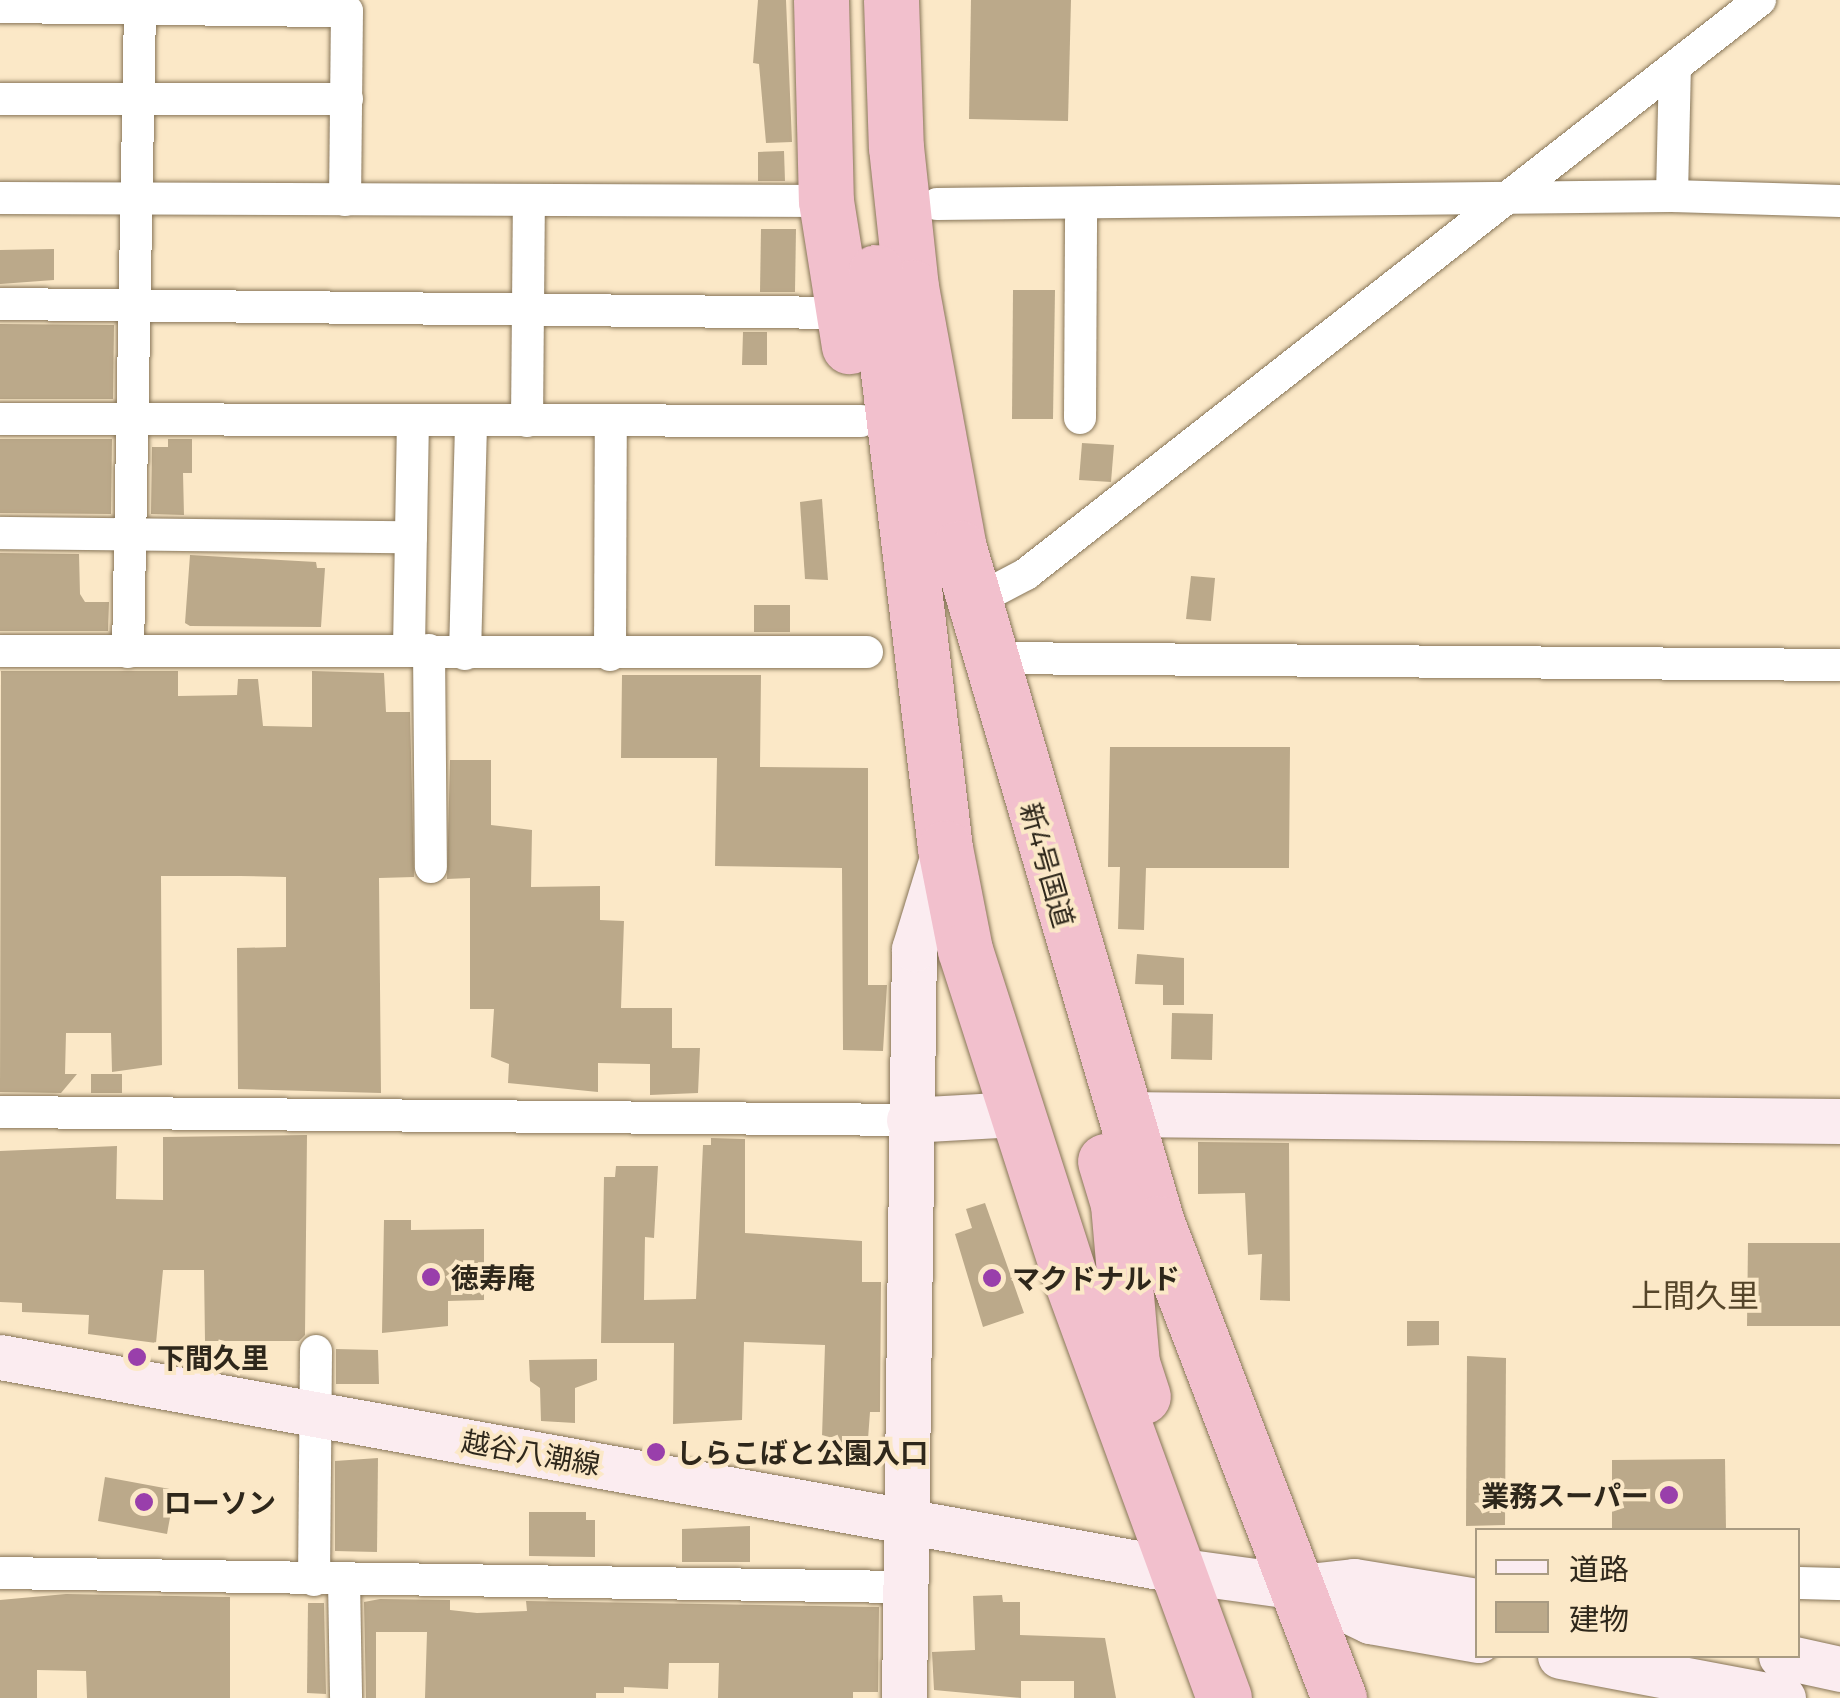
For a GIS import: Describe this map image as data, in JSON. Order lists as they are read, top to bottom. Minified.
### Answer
{"streets":{"highway":["新4号国道"],"street":["越谷八潮線"]},"crossings":[["新4号国道","越谷八潮線"]],"districts":["上間久里"],"places":["徳寿庵","マクドナルド","下間久里","しらこばと公園入口","業務スーパー","ローソン"],"legend":["道路","建物"]}
